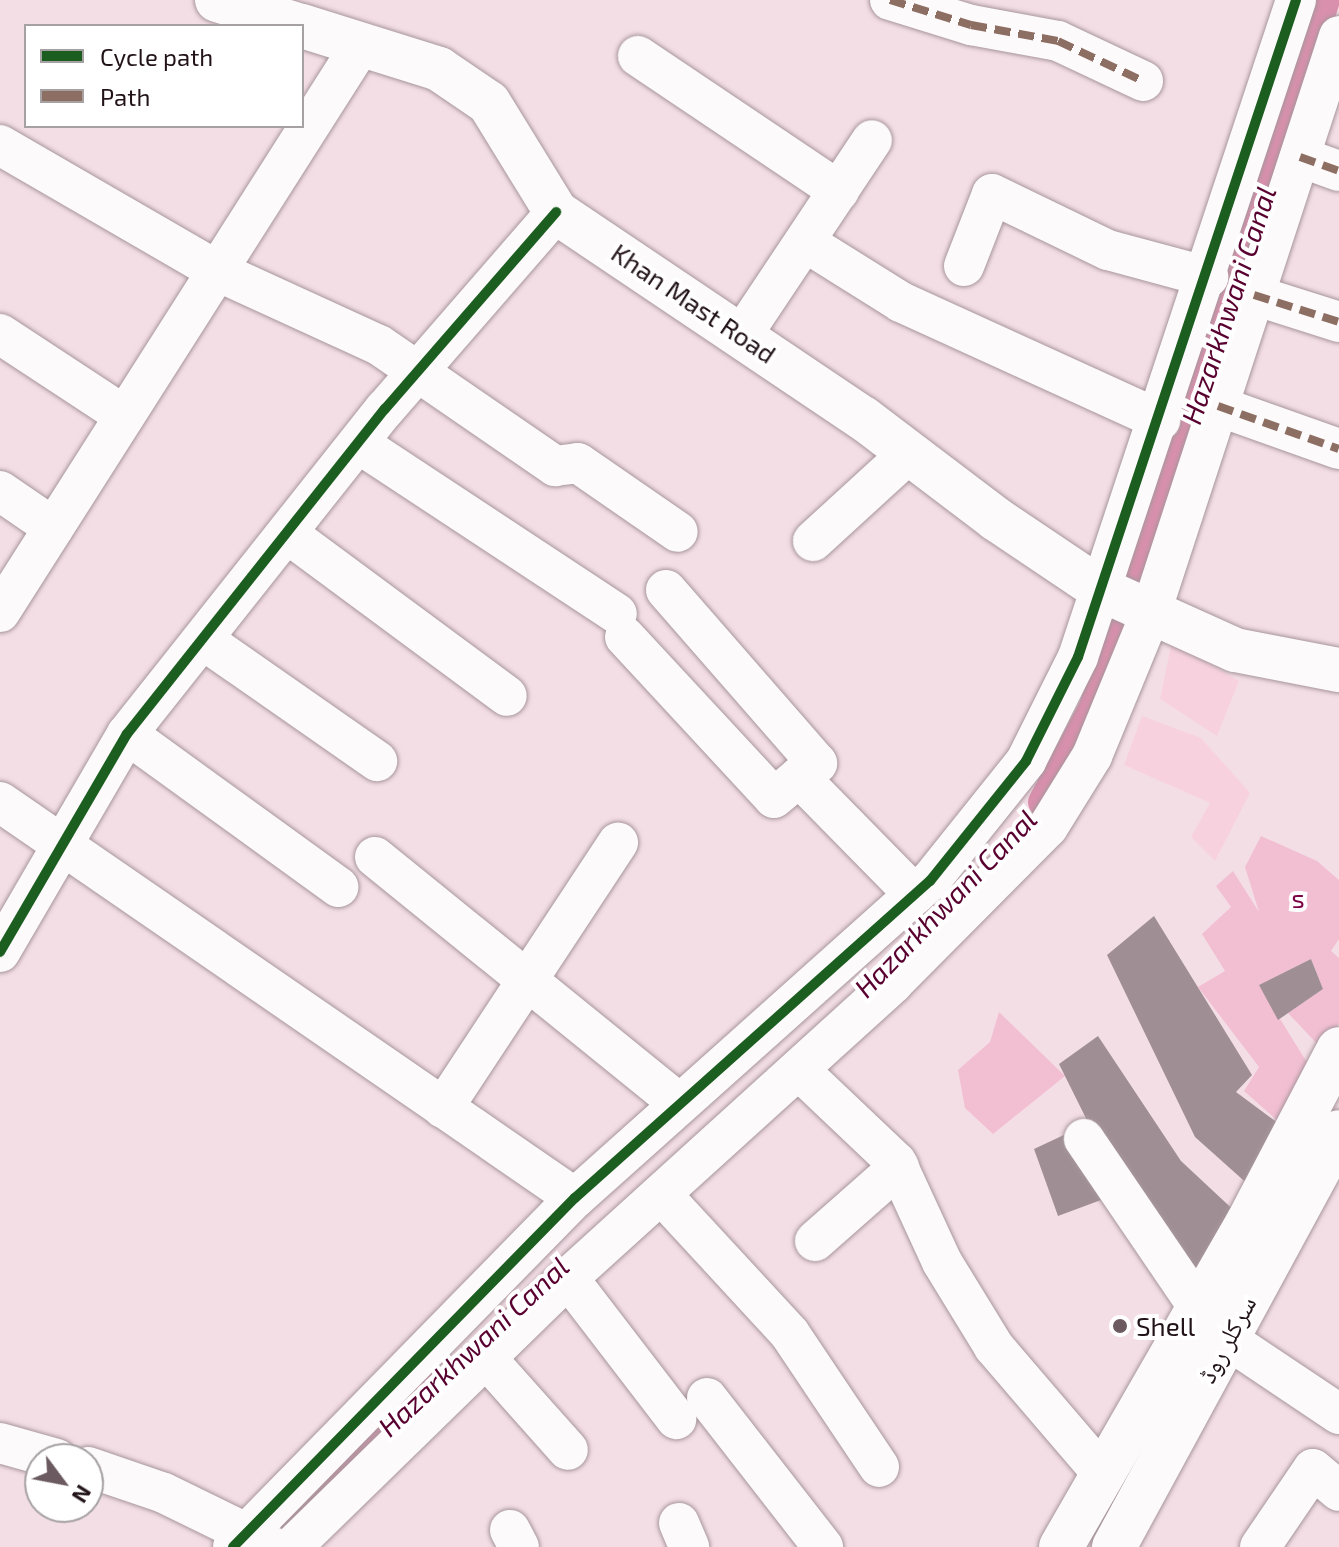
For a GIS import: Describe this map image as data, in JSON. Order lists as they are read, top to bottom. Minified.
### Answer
{"streets":{"main road":["Khan Mast Road","سرکلر روڈ"]},"water":["Hazarkhwani Canal"],"parks":["s"],"places":["Shell"],"legend":["Cycle path","Path"],"north":"bottom right"}
